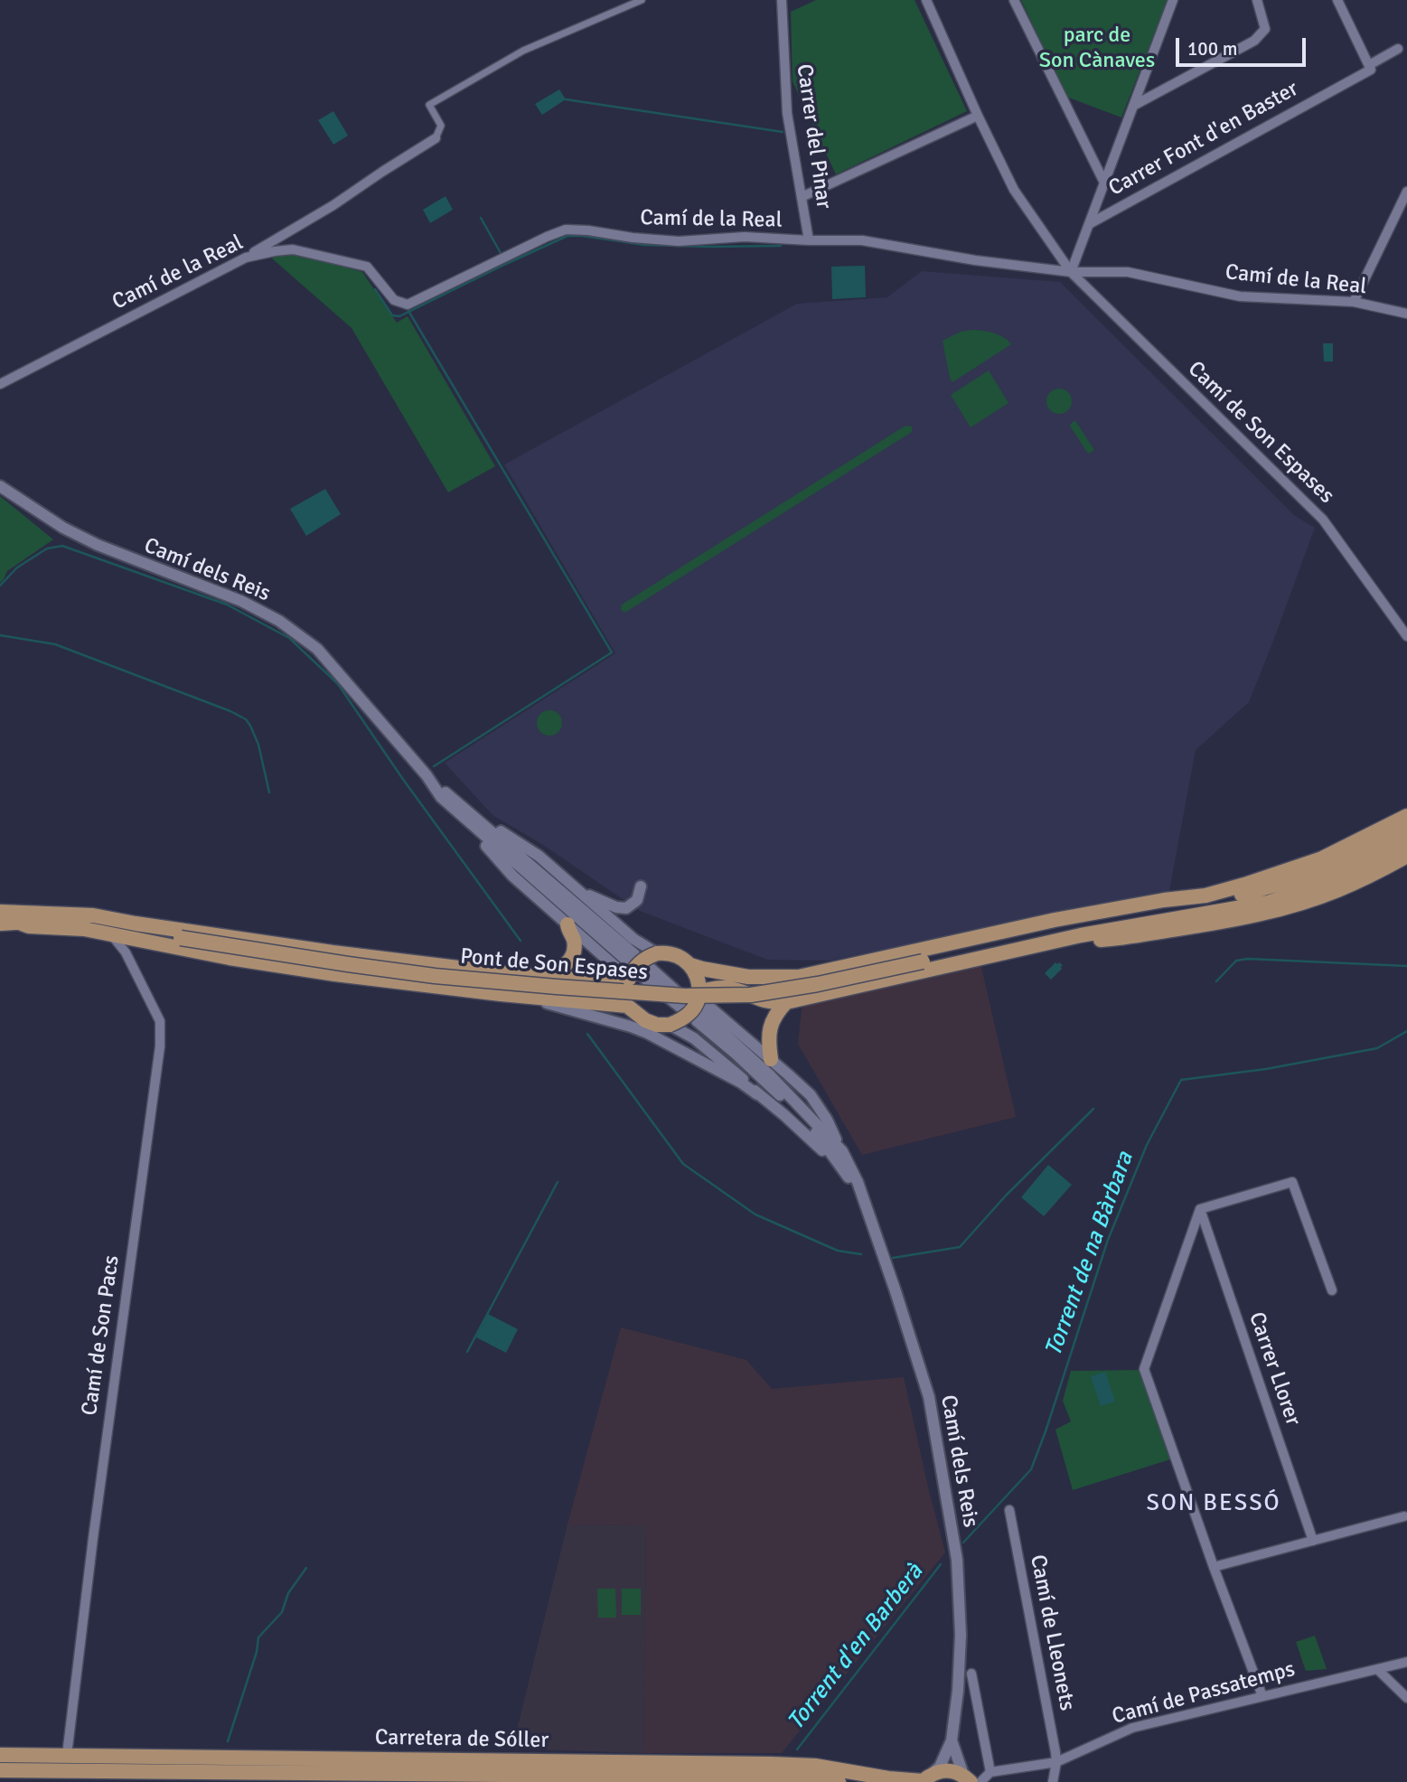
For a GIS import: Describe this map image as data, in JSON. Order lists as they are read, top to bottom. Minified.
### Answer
{"streets":{"main road":["Pont de Son Espases","Carretera de Sóller"],"street":["Carrer del Pinar","Carrer Font d'en Baster","Camí de la Real","Camí de Son Espases","Camí dels Reis","Camí de Son Pacs","Carrer Llorer","Camí de Lleonets","Camí de Passatemps"]},"crossings":[["Carrer del Pinar","Camí de la Real"],["Camí de la Real","Camí de Son Espases"],["Camí de Son Pacs","Carretera de Sóller"],["Camí de Lleonets","Camí de Passatemps"]],"districts":["SON BESSÓ"],"water":["Torrent de na Bàrbara","Torrent d'en Barberà"],"parks":["parc de Son Cànaves"],"scale_bar":"100 m"}
